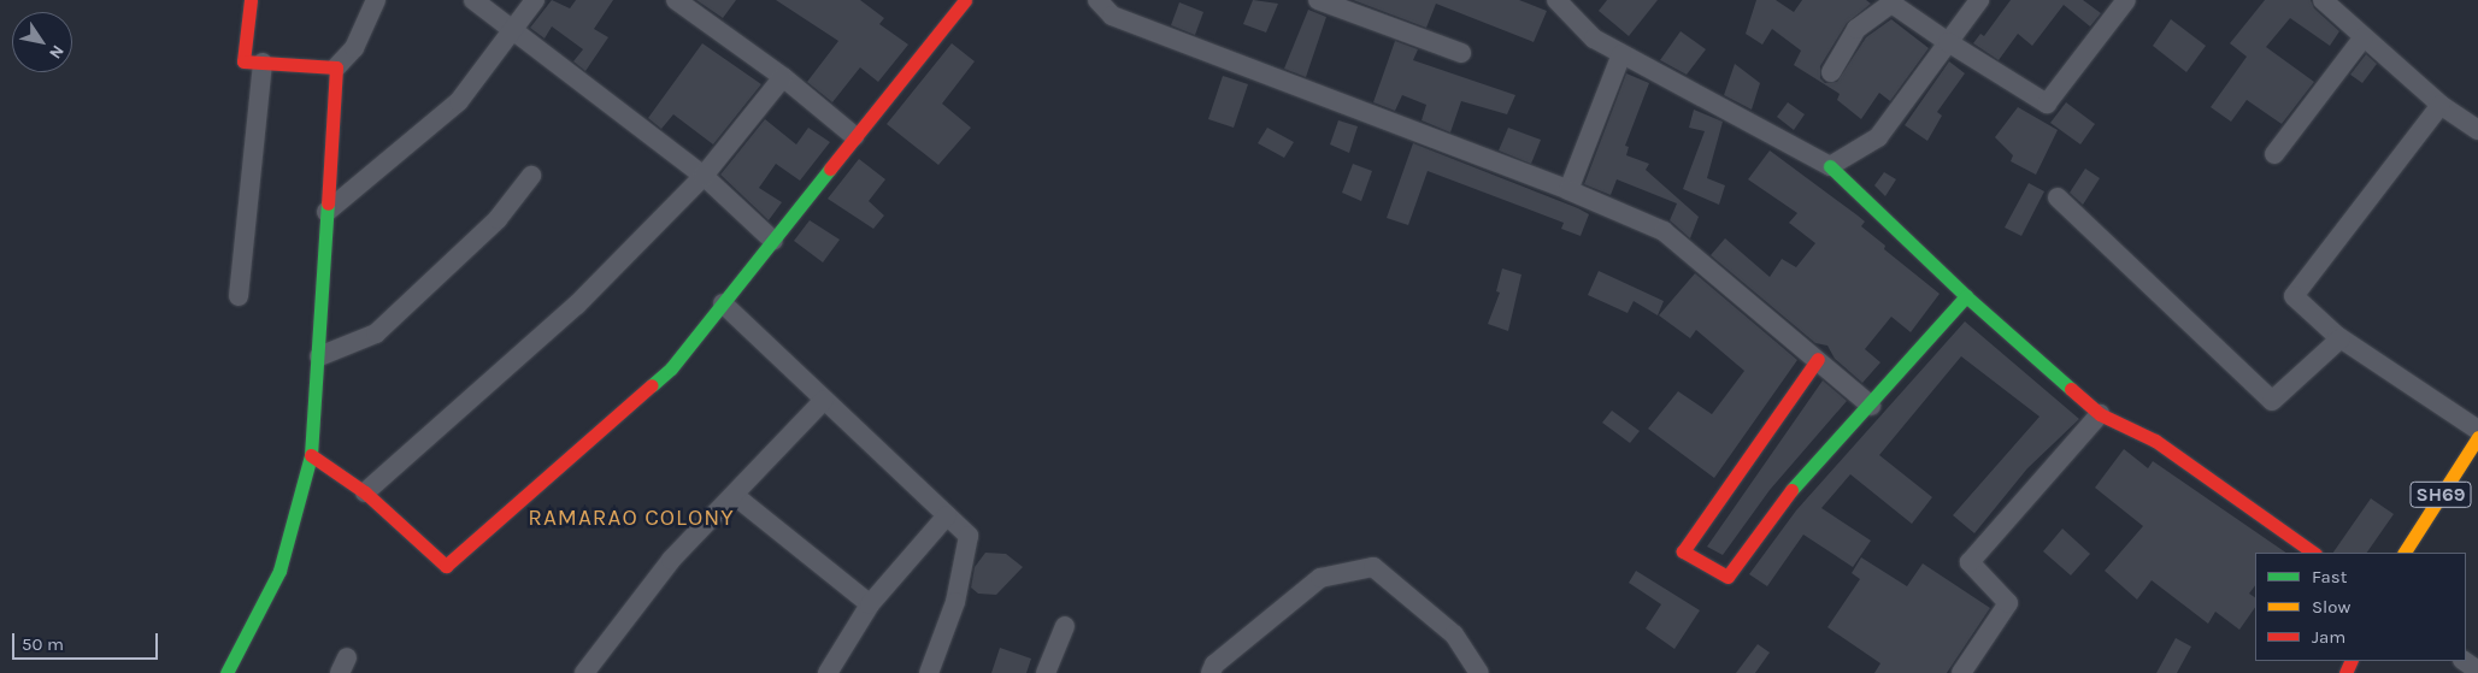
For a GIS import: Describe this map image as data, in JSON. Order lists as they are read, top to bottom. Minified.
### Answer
{"streets":{"street":["SH69"]},"districts":["RAMARAO COLONY"],"legend":["Fast","Slow","Jam"],"scale_bar":"50 m","north":"bottom right"}
